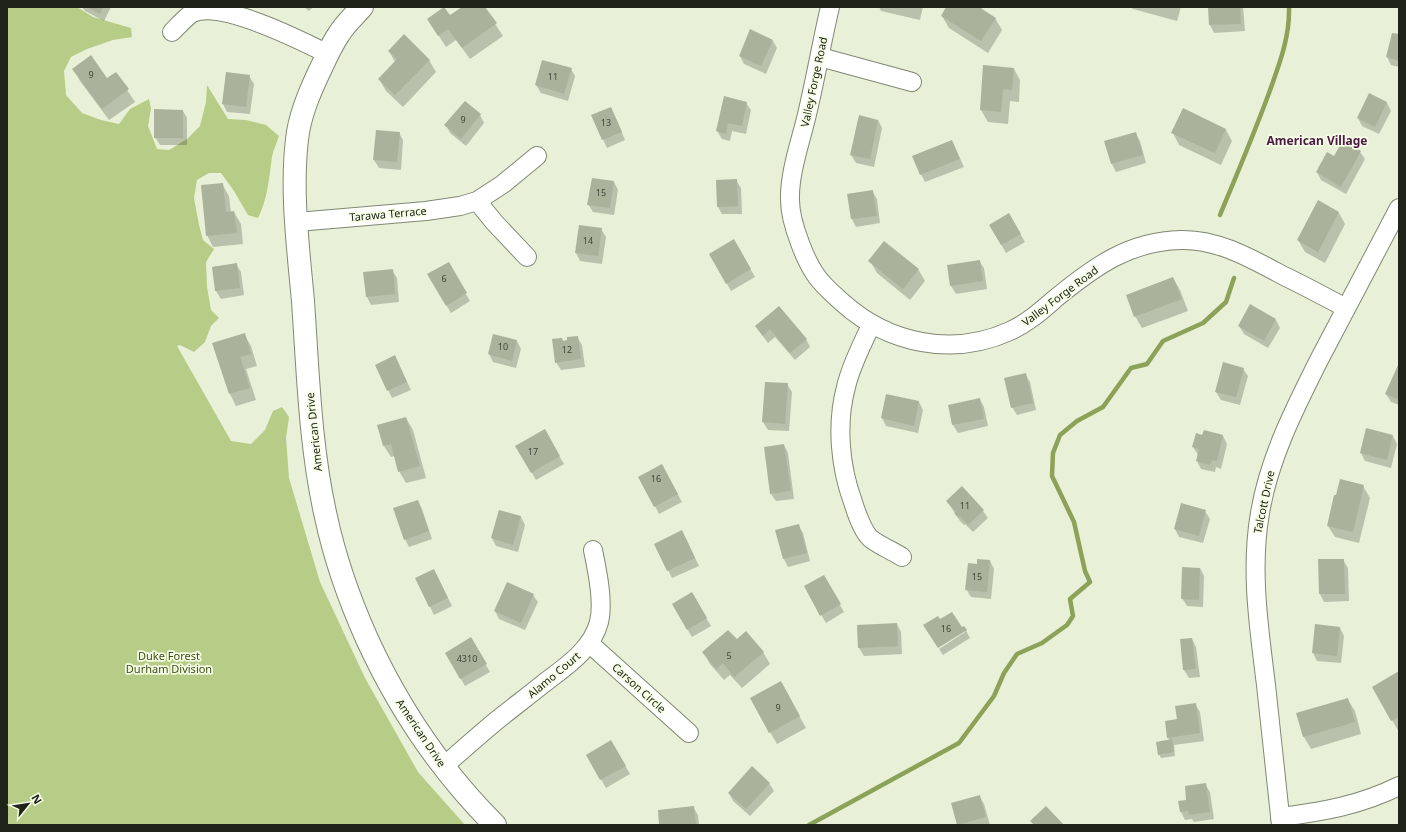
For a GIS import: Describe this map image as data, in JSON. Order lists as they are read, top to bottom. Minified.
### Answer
{"streets":{"street":["Valley Forge Road","Tarawa Terrace","American Drive","Talcott Drive","Alamo Court","Carson Circle"]},"crossings":[["Valley Forge Road","Talcott Drive"],["Tarawa Terrace","American Drive"],["American Drive","Alamo Court"],["Alamo Court","Carson Circle"]],"districts":["American Village"],"parks":["Duke Forest Durham Division"],"house_numbers":["9","11","9","13","15","14","6","10","12","17","16","11","15","16","5","4310","9"],"north":"top right"}
